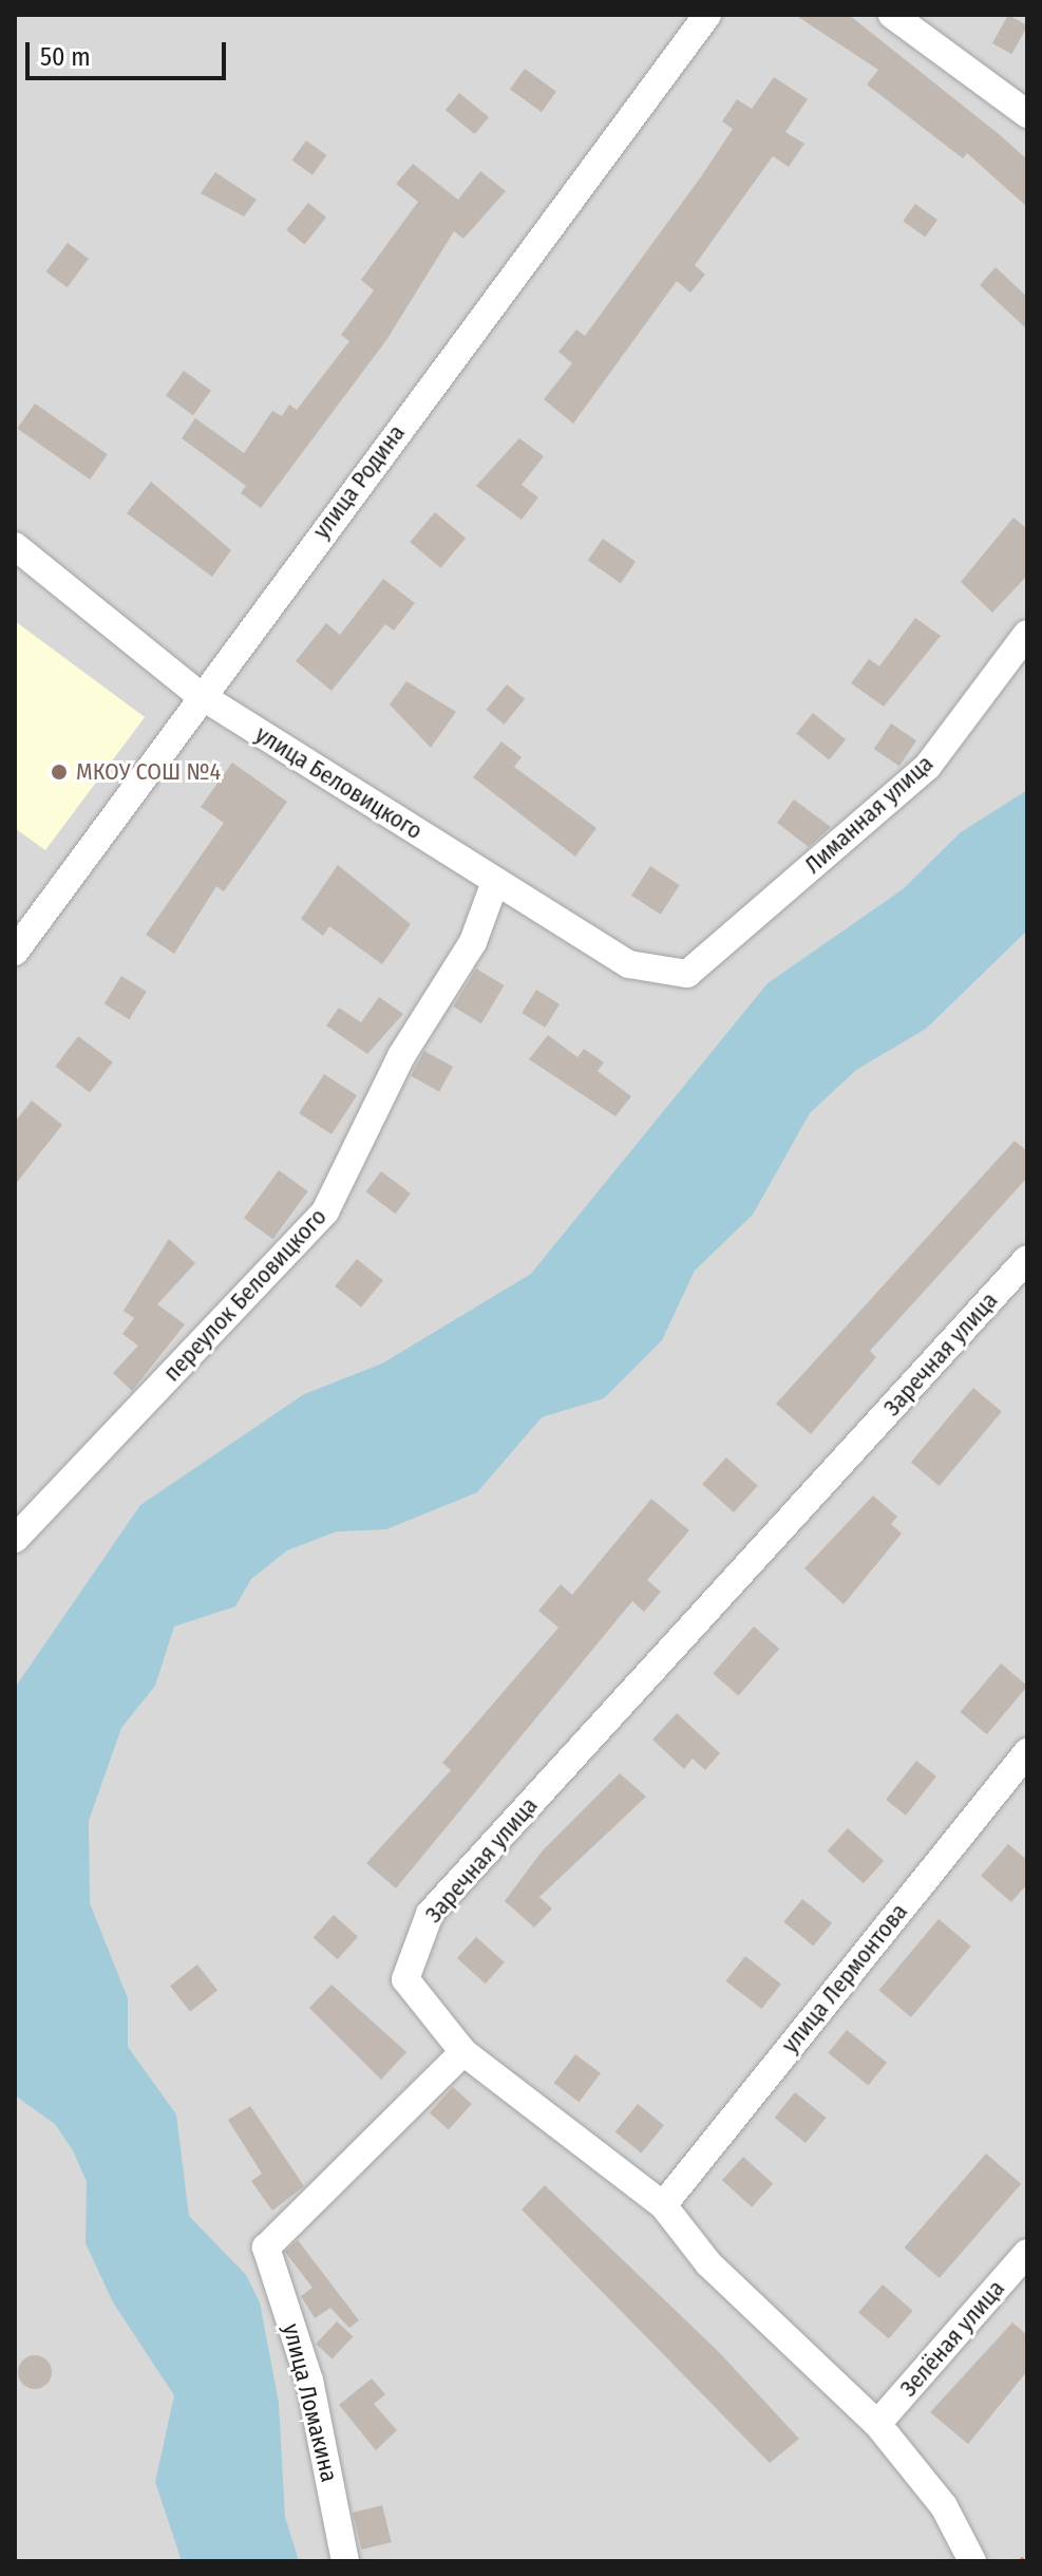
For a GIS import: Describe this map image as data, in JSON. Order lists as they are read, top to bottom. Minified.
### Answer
{"streets":{"street":["улица Родина","улица Беловицкого","Лиманная улица","переулок Беловицкого","Заречная улица","улица Лермонтова","Зелёная улица","улица Ломакина"]},"crossings":[["улица Родина","улица Беловицкого"],["улица Беловицкого","Лиманная улица"],["улица Беловицкого","переулок Беловицкого"],["Заречная улица","улица Лермонтова"],["Заречная улица","Зелёная улица"],["Заречная улица","улица Ломакина"]],"places":["МКОУ СОШ №4"],"scale_bar":"50 m"}
